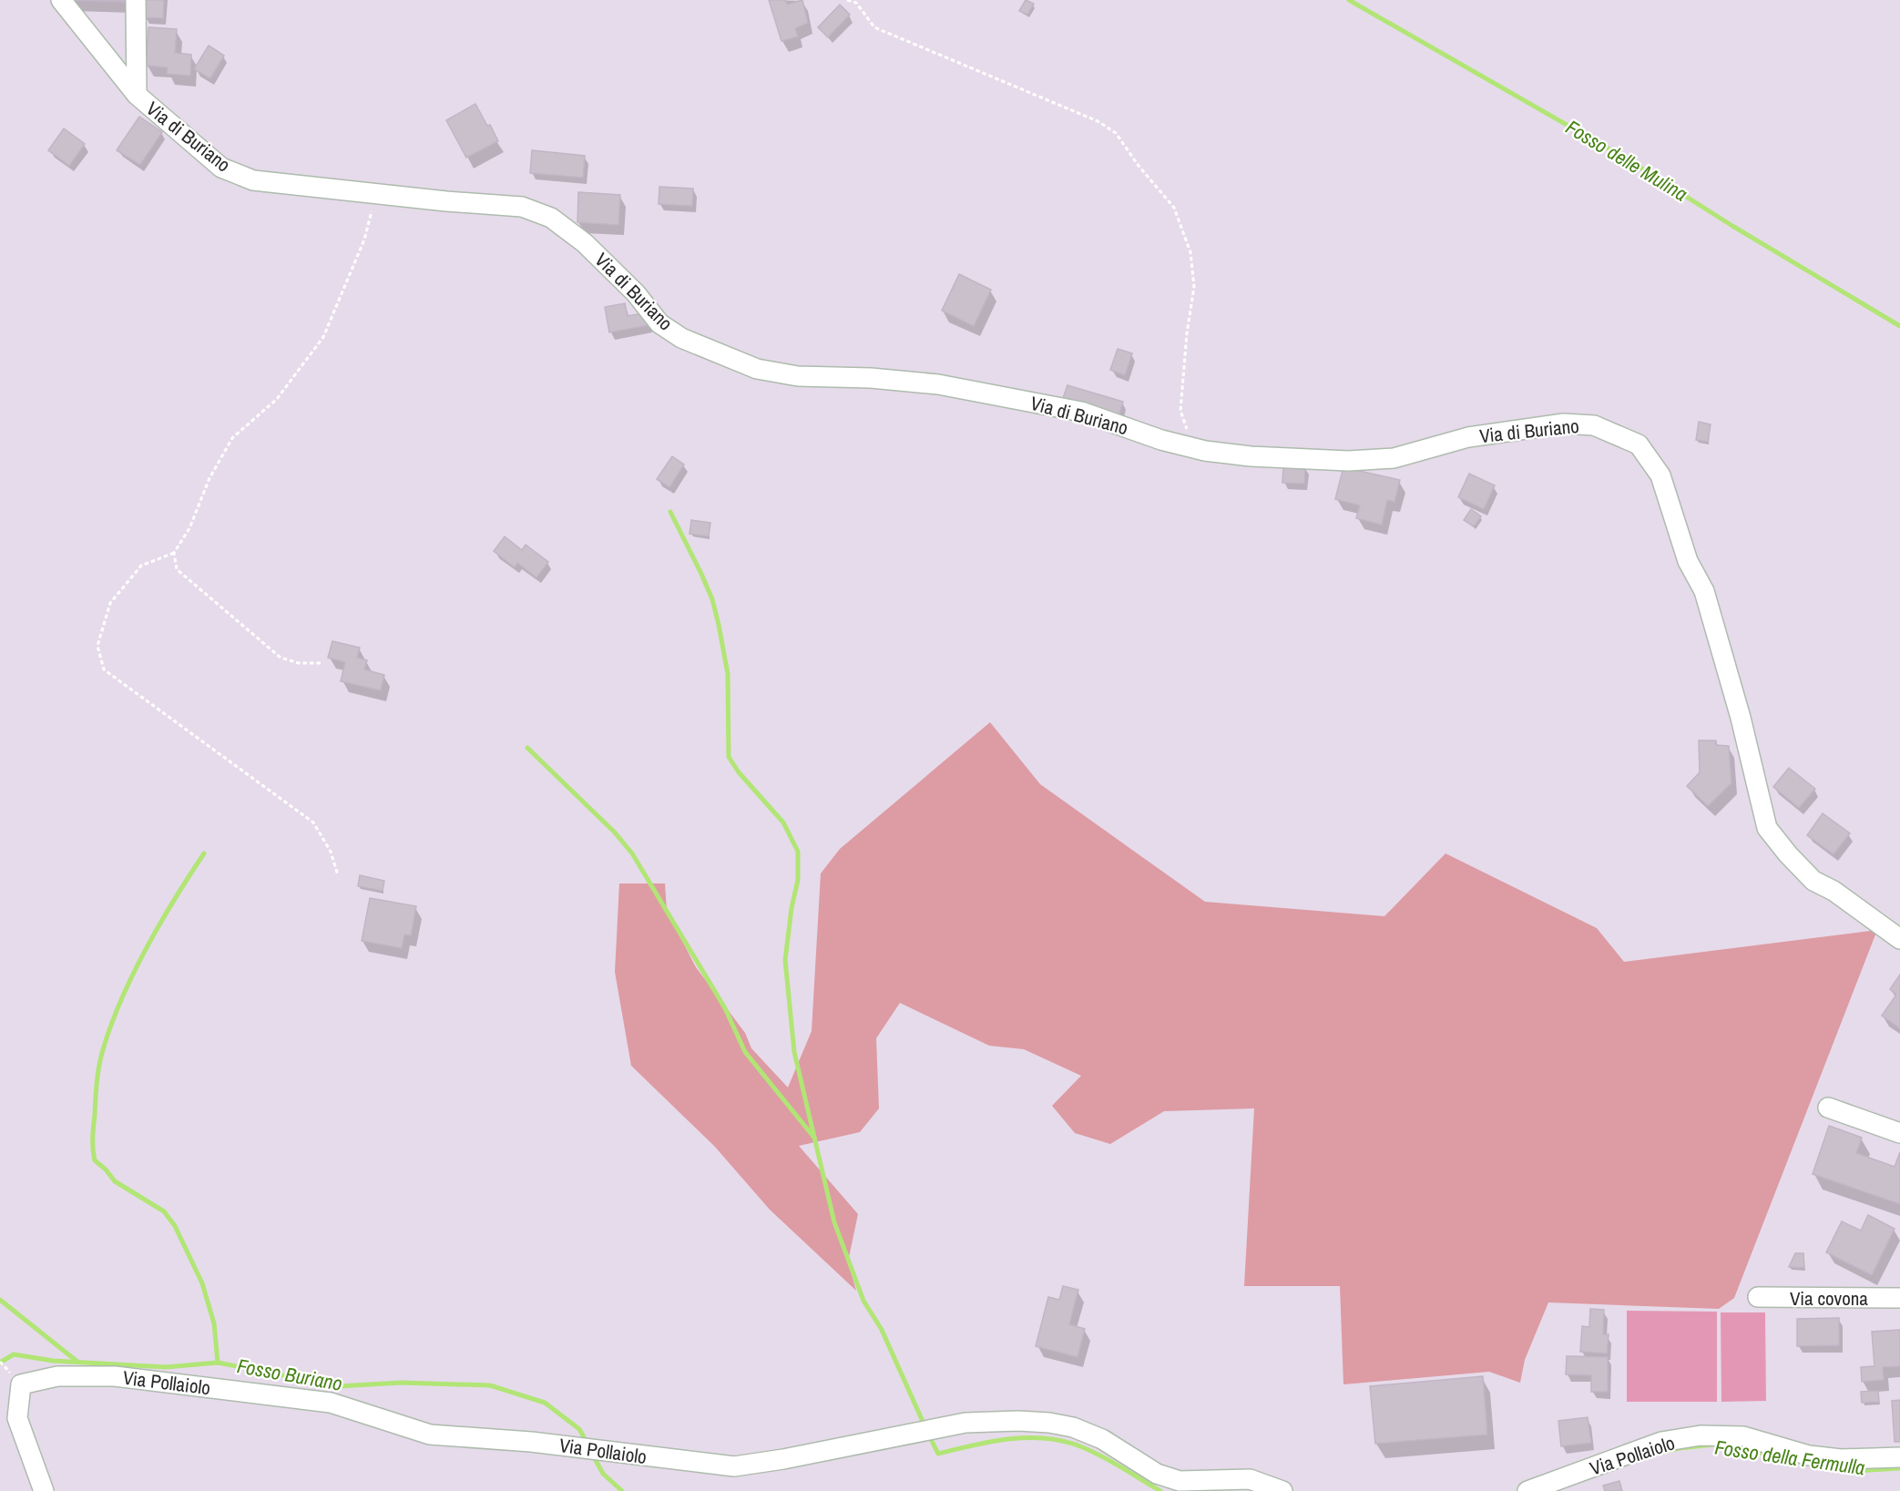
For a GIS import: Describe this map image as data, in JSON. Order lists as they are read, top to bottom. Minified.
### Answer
{"streets":{"street":["Via di Buriano","Via covona","Via Pollaiolo"]},"water":["Fosso delle Mulina","Fosso Buriano","Fosso della Fermulla"]}
